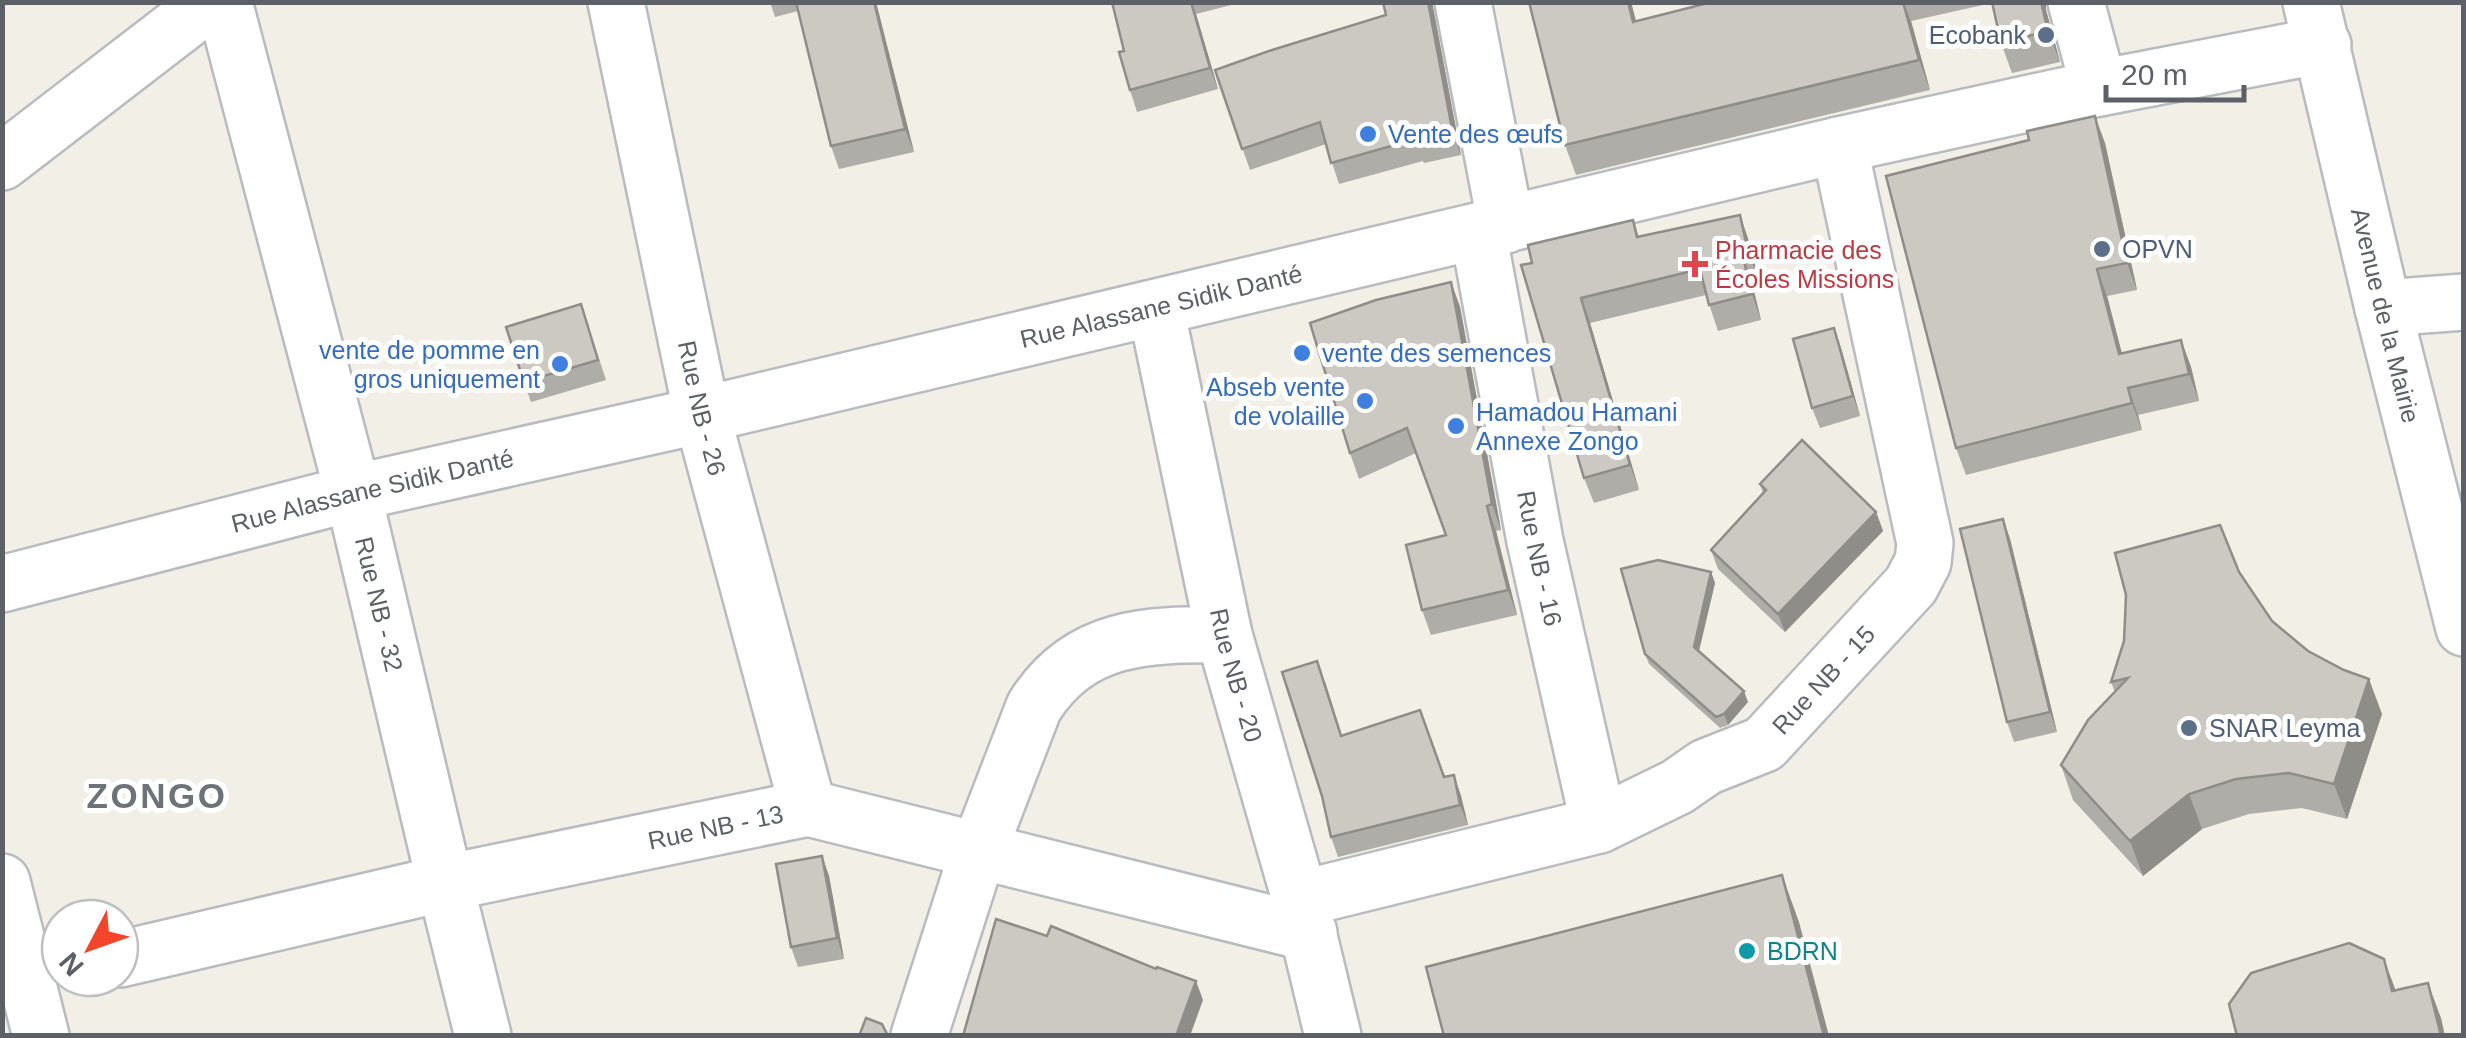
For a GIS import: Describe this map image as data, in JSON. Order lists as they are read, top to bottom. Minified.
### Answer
{"streets":{"street":["Rue Alassane Sidik Danté","Avenue de la Mairie","Rue NB - 26","Rue NB - 16","Rue NB - 32","Rue NB - 20","Rue NB - 15","Rue NB - 13"]},"crossings":[["Rue Alassane Sidik Danté","Avenue de la Mairie"],["Rue Alassane Sidik Danté","Rue NB - 26"],["Rue Alassane Sidik Danté","Rue NB - 16"],["Rue Alassane Sidik Danté","Rue NB - 32"],["Rue Alassane Sidik Danté","Rue NB - 20"],["Rue Alassane Sidik Danté","Rue NB - 15"],["Rue NB - 26","Rue NB - 13"],["Rue NB - 16","Rue NB - 15"],["Rue NB - 32","Rue NB - 13"],["Rue NB - 20","Rue NB - 15"],["Rue NB - 20","Rue NB - 13"],["Rue NB - 15","Rue NB - 13"]],"districts":["ZONGO"],"places":{"other":["Ecobank","Vente des œufs","OPVN","vente des semences","vente de pomme en gros uniquement","Abseb vente de volaille","Hamadou Hamani Annexe Zongo","SNAR Leyma","BDRN"],"health":["Pharmacie des Écoles Missions"]},"scale_bar":"20 m","north":"bottom left"}
